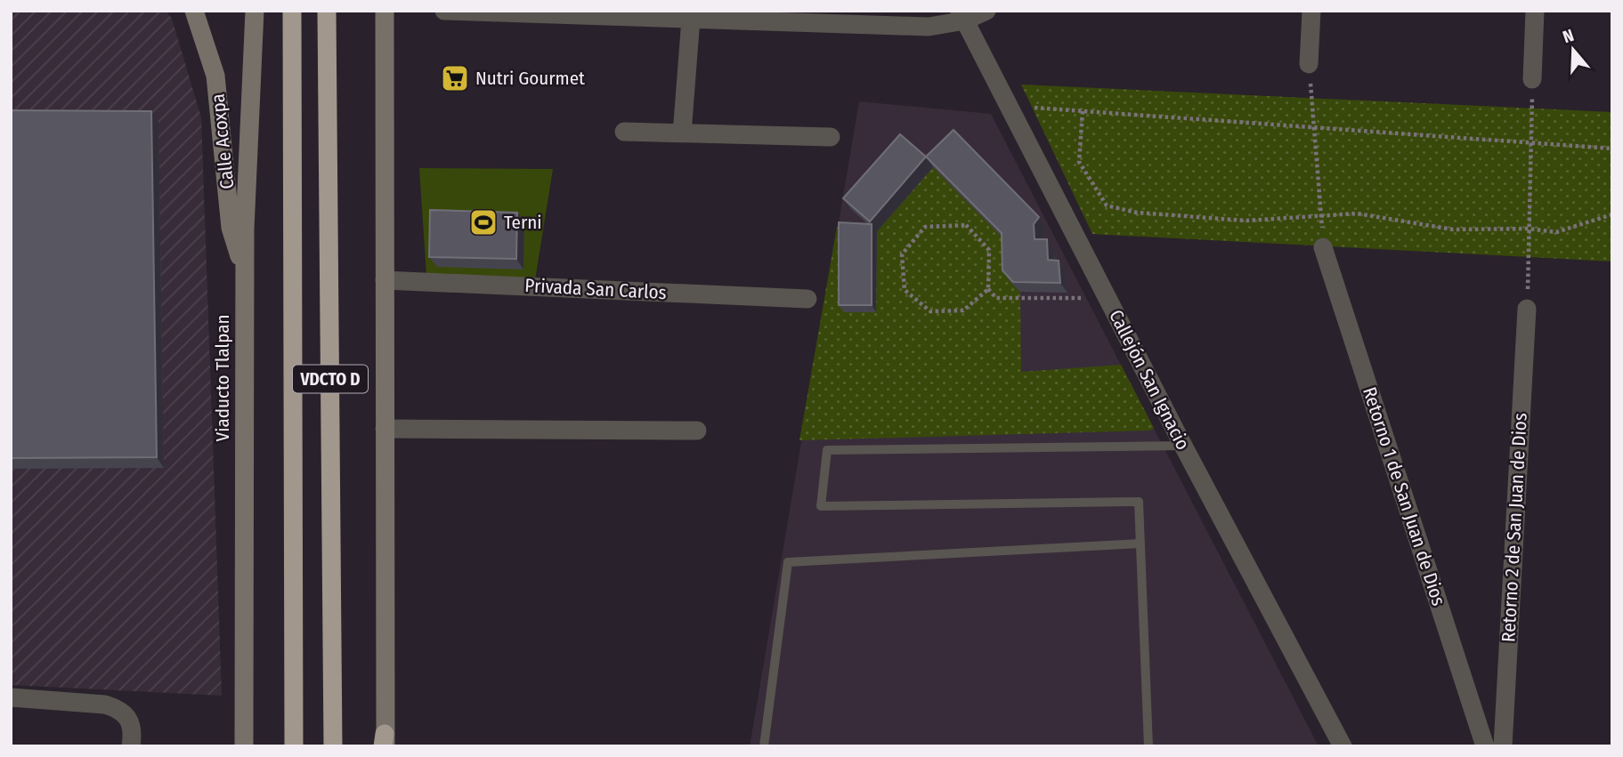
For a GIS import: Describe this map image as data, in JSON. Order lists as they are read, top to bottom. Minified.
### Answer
{"streets":{"highway":["VDCTO D"],"main road":["Calle Acoxpa","Viaducto Tlalpan"],"street":["Privada San Carlos","Callejón San Ignacio","Retorno 1 de San Juan de Dios","Retorno 2 de San Juan de Dios"]},"crossings":[["Calle Acoxpa","Viaducto Tlalpan"]],"places":{"supermarket":["Nutri Gourmet"],"sports":["Terni"]},"north":"top"}
